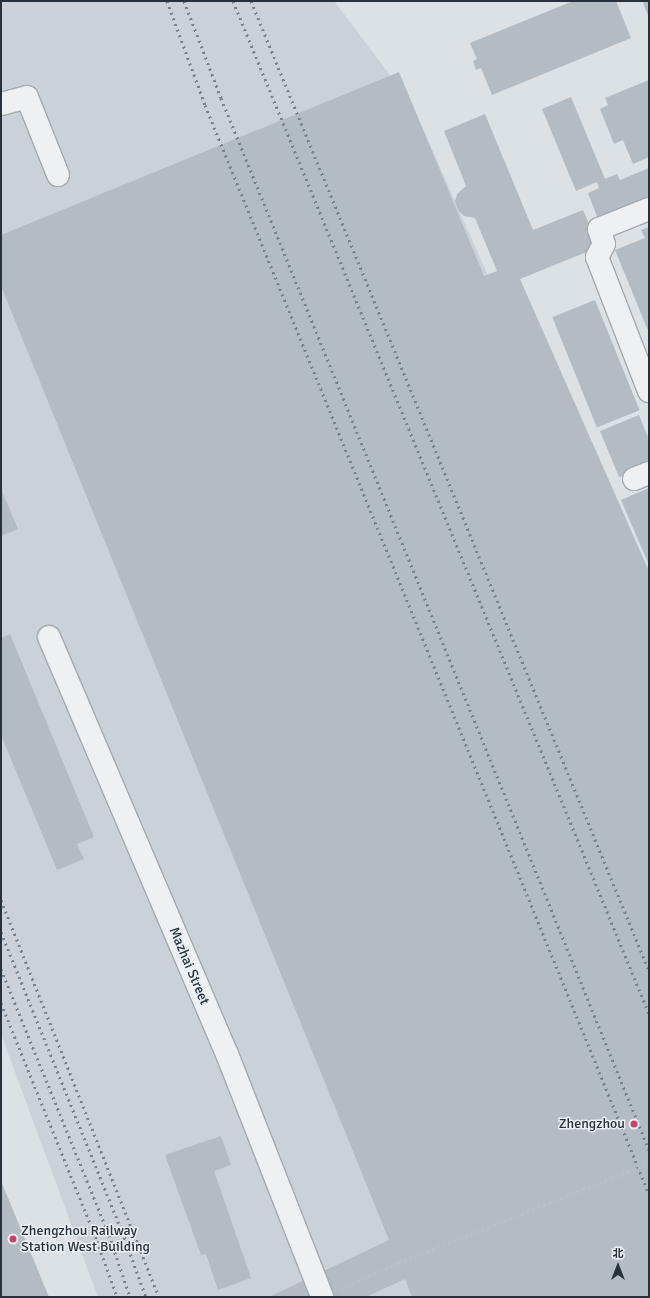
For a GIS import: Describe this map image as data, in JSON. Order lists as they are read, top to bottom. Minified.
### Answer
{"streets":{"street":["Mazhai Street"]},"places":["Zhengzhou","Zhengzhou Railway Station West Building"],"north":"top"}
